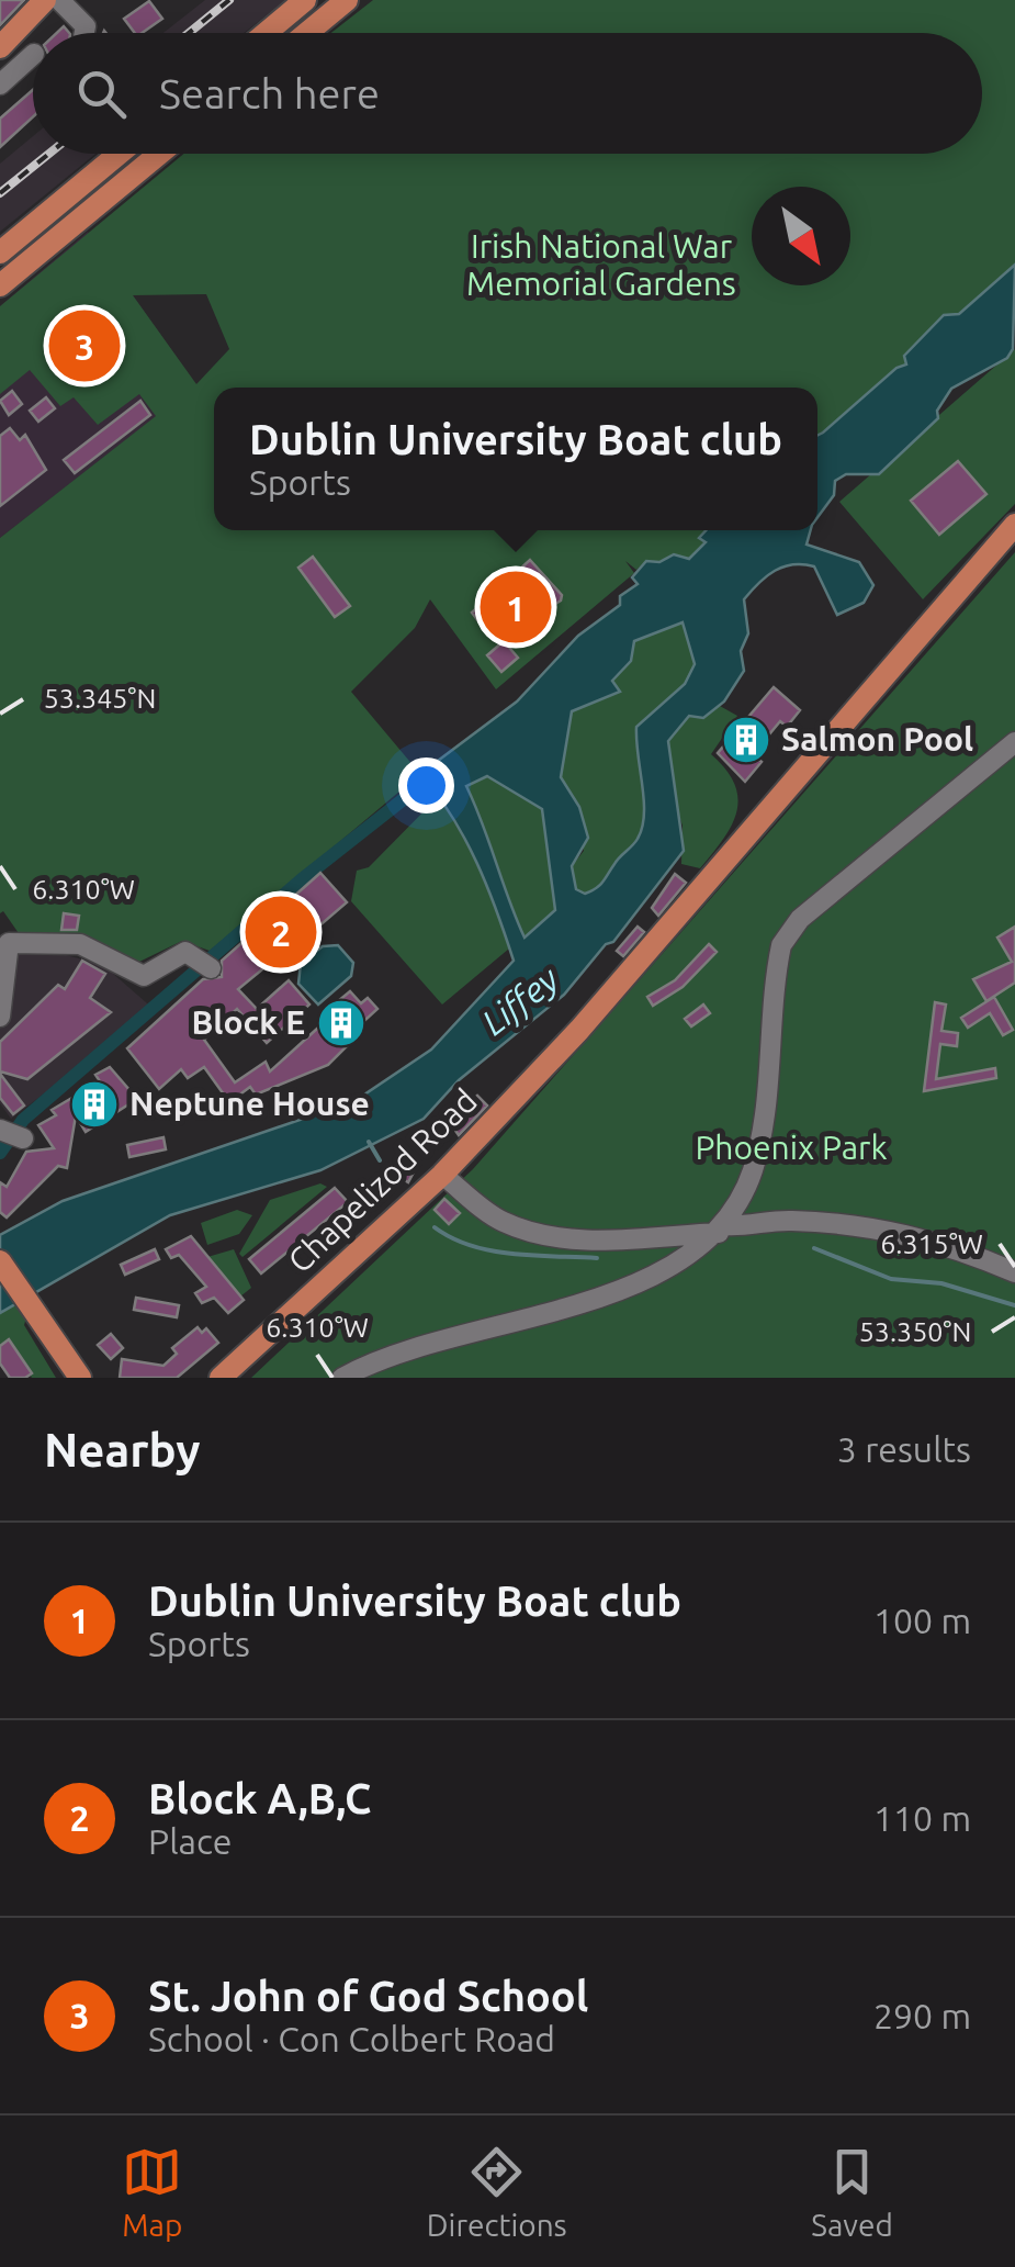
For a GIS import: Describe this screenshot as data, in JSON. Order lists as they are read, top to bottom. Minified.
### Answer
{"streets":{"main road":["Chapelizod Road"]},"water":["Liffey"],"parks":["Irish National War Memorial Gardens","Phoenix Park"],"places":{"building":["Salmon Pool","Block E","Neptune House"]},"north":"bottom right","page":{"search":"Search here","pins":["3","1","2"],"popup":["Dublin University Boat club","Sports"],"heading":["Nearby","3 results"],"list":[{"mark":"1","name":"Dublin University Boat club","note":"Sports","value":"100 m"},{"mark":"2","name":"Block A,B,C","note":"Place","value":"110 m"},{"mark":"3","name":"St. John of God School","note":"School · Con Colbert Road","value":"290 m"}],"nav":["Map","Directions","Saved"]},"coordinates":["53.345°N","6.310°W","6.315°W","53.350°N"]}
